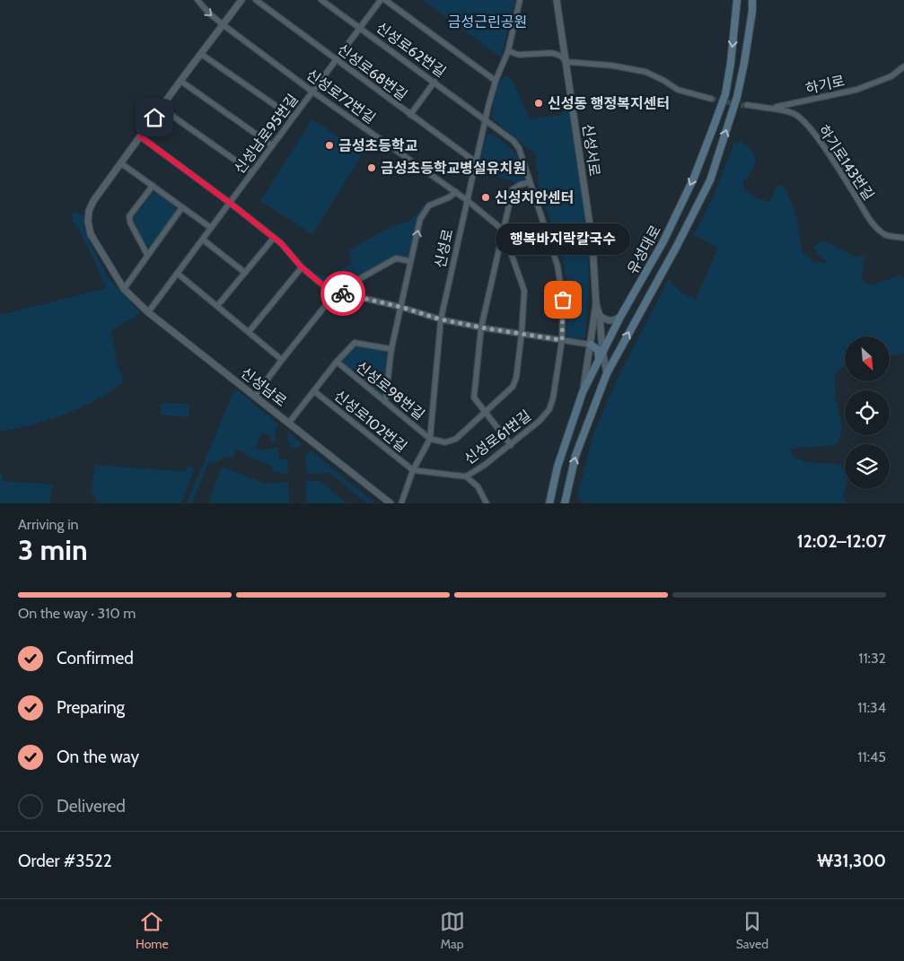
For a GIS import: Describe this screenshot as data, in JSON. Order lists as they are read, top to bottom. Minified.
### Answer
{"streets":{"main road":["유성대로"],"street":["신성로62번길","신성로68번길","하기로","신성로72번길","신성남로95번길","신성서로","하기로143번길","신성로","신성남로","신성로98번길","신성로102번길","신성로61번길"]},"crossings":[["신성로62번길","신성남로95번길"],["신성로62번길","신성로"],["신성로62번길","신성로61번길"],["신성로68번길","신성남로95번길"],["신성로68번길","신성로"],["하기로","하기로143번길"],["신성로72번길","신성남로95번길"],["신성로72번길","신성로"],["신성로72번길","신성남로"],["신성남로95번길","신성남로"],["신성로","신성로98번길"],["신성로","신성로102번길"],["신성로","신성로61번길"],["신성로102번길","신성로61번길"]],"parks":["금성근린공원"],"places":["신성동 행정복지센터","금성초등학교","금성초등학교병설유치원","신성치안센터","행복바지락칼국수"],"north":"bottom right","page":{"bubble":"행복바지락칼국수","heading":["3 min","Arriving in","12:02–12:07"],"panel":["Order #3522","₩31,300"],"bar":"On the way · 310 m","list":[["Confirmed","11:32"],["Preparing","11:34"],["On the way","11:45"],"Delivered"],"tabs":["Home","Map","Saved"]}}
